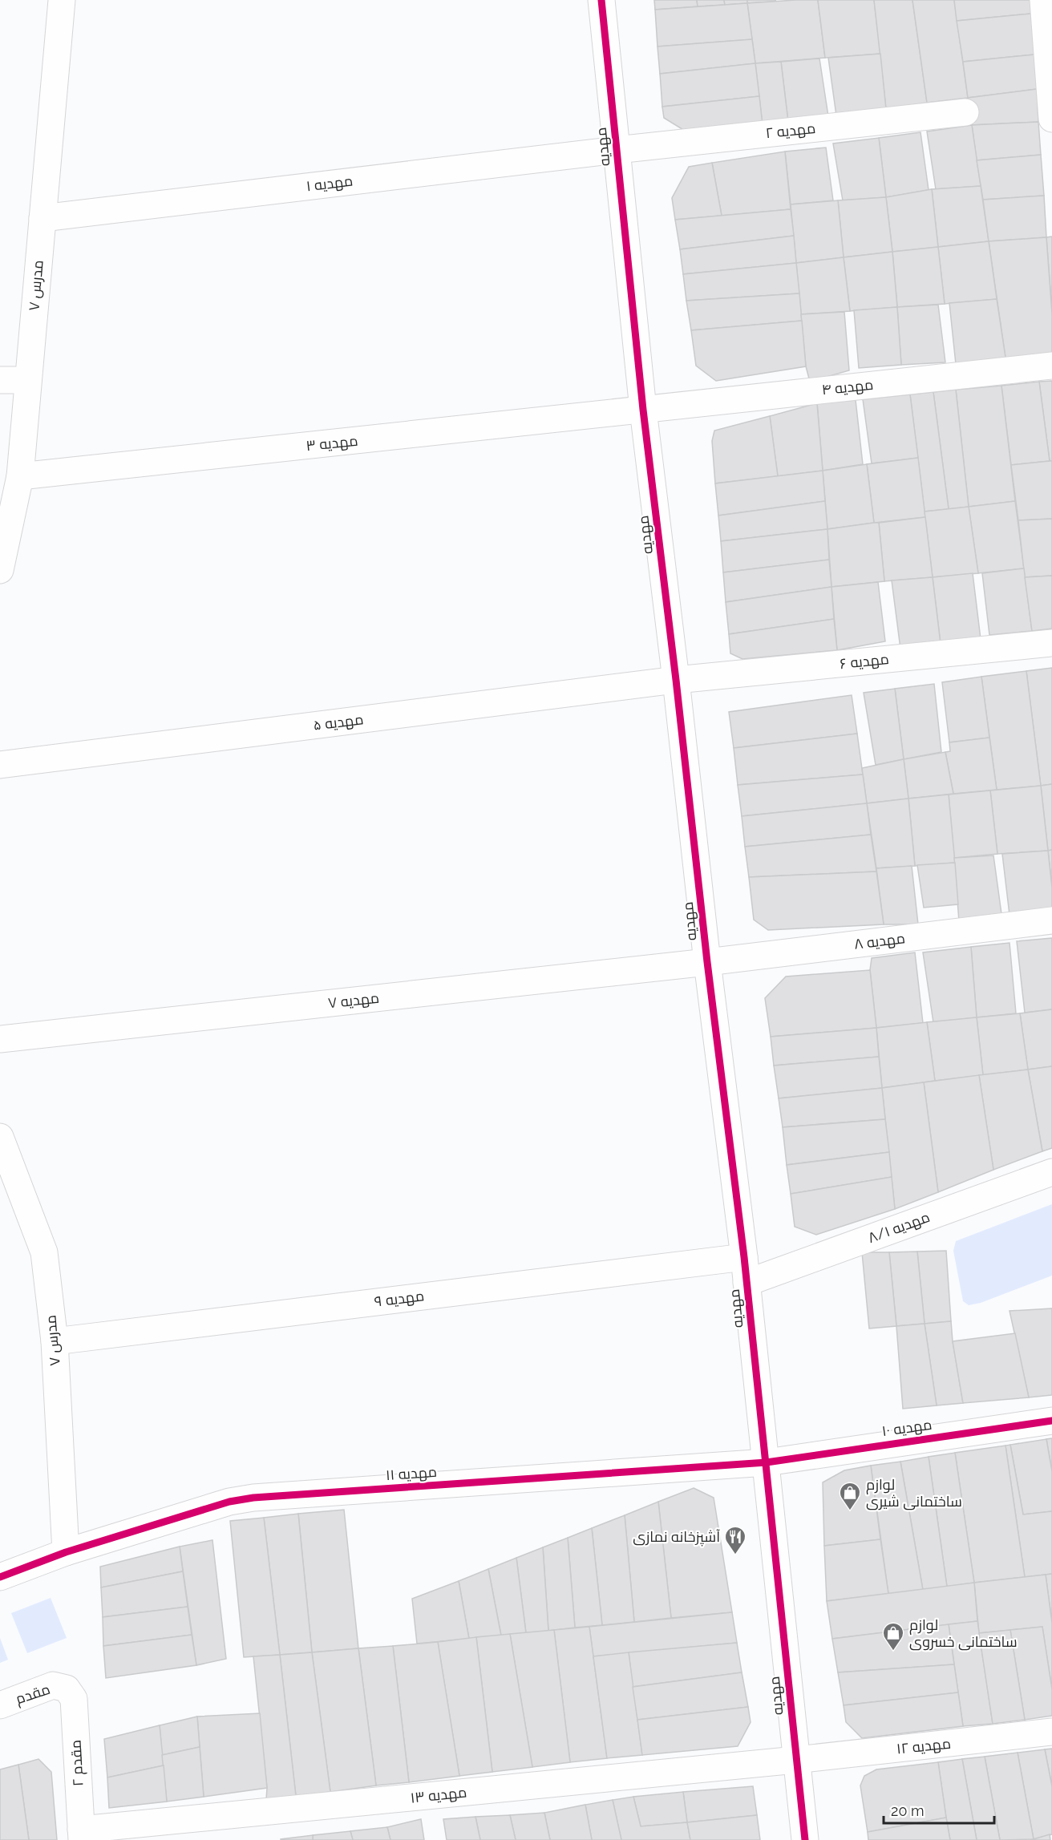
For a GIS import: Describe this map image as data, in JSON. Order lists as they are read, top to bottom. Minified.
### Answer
{"streets":{"street":["مهدیه ۲","مهدیه","مهدیه ۱","مدرس ۷","مهدیه ۴","مهدیه ۳","مهدیه ۶","مهدیه ۵","مهدیه ۸","مهدیه ۷","مهدیه ۸/۱","مهدیه ۹","مهدیه ۱۰","مهدیه ۱۱","مقدم","مهدیه ۱۲","مقدم ۲","مهدیه ۱۳"]},"crossings":[["مهدیه ۲","مهدیه"],["مهدیه ۲","مهدیه ۱"],["مهدیه","مهدیه ۱"],["مهدیه","مهدیه ۴"],["مهدیه","مهدیه ۳"],["مهدیه","مهدیه ۶"],["مهدیه","مهدیه ۵"],["مهدیه","مهدیه ۸"],["مهدیه","مهدیه ۷"],["مهدیه","مهدیه ۸/۱"],["مهدیه","مهدیه ۹"],["مهدیه","مهدیه ۱۰"],["مهدیه","مهدیه ۱۱"],["مهدیه","مهدیه ۱۲"],["مهدیه","مهدیه ۱۳"],["مهدیه ۱","مدرس ۷"],["مدرس ۷","مهدیه ۳"],["مدرس ۷","مهدیه ۹"],["مدرس ۷","مهدیه ۱۱"],["مهدیه ۴","مهدیه ۳"],["مهدیه ۶","مهدیه ۵"],["مهدیه ۸","مهدیه ۷"],["مهدیه ۱۰","مهدیه ۱۱"],["مقدم","مقدم ۲"],["مهدیه ۱۲","مهدیه ۱۳"],["مقدم ۲","مهدیه ۱۳"]],"places":{"shop":["لوازم ساختمانی شیری","لوازم ساختمانی خسروی"],"restaurant":["آشپزخانه نمازی"]},"scale_bar":"20 m"}
